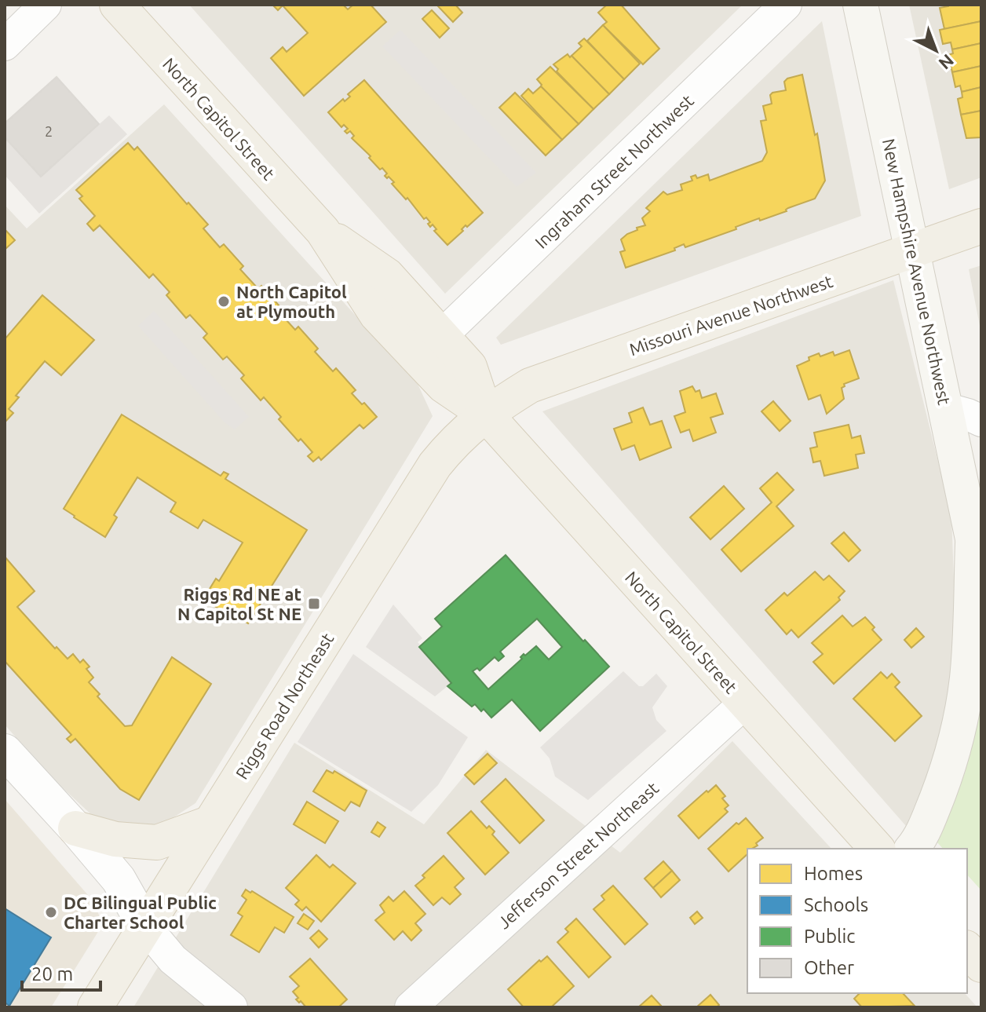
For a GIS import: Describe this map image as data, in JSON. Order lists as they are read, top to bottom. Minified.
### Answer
{"streets":{"main road":["North Capitol Street","New Hampshire Avenue Northwest","Missouri Avenue Northwest","Riggs Road Northeast"],"street":["Ingraham Street Northwest","Jefferson Street Northeast"]},"crossings":[["North Capitol Street","Missouri Avenue Northwest"],["North Capitol Street","Riggs Road Northeast"],["North Capitol Street","Jefferson Street Northeast"],["New Hampshire Avenue Northwest","Missouri Avenue Northwest"],["Missouri Avenue Northwest","Riggs Road Northeast"]],"places":{"other":["North Capitol at Plymouth","DC Bilingual Public Charter School"],"transit":["Riggs Rd NE at N Capitol St NE"]},"house_numbers":["2"],"legend":["Homes","Schools","Public","Other"],"scale_bar":"20 m","north":"bottom right"}
